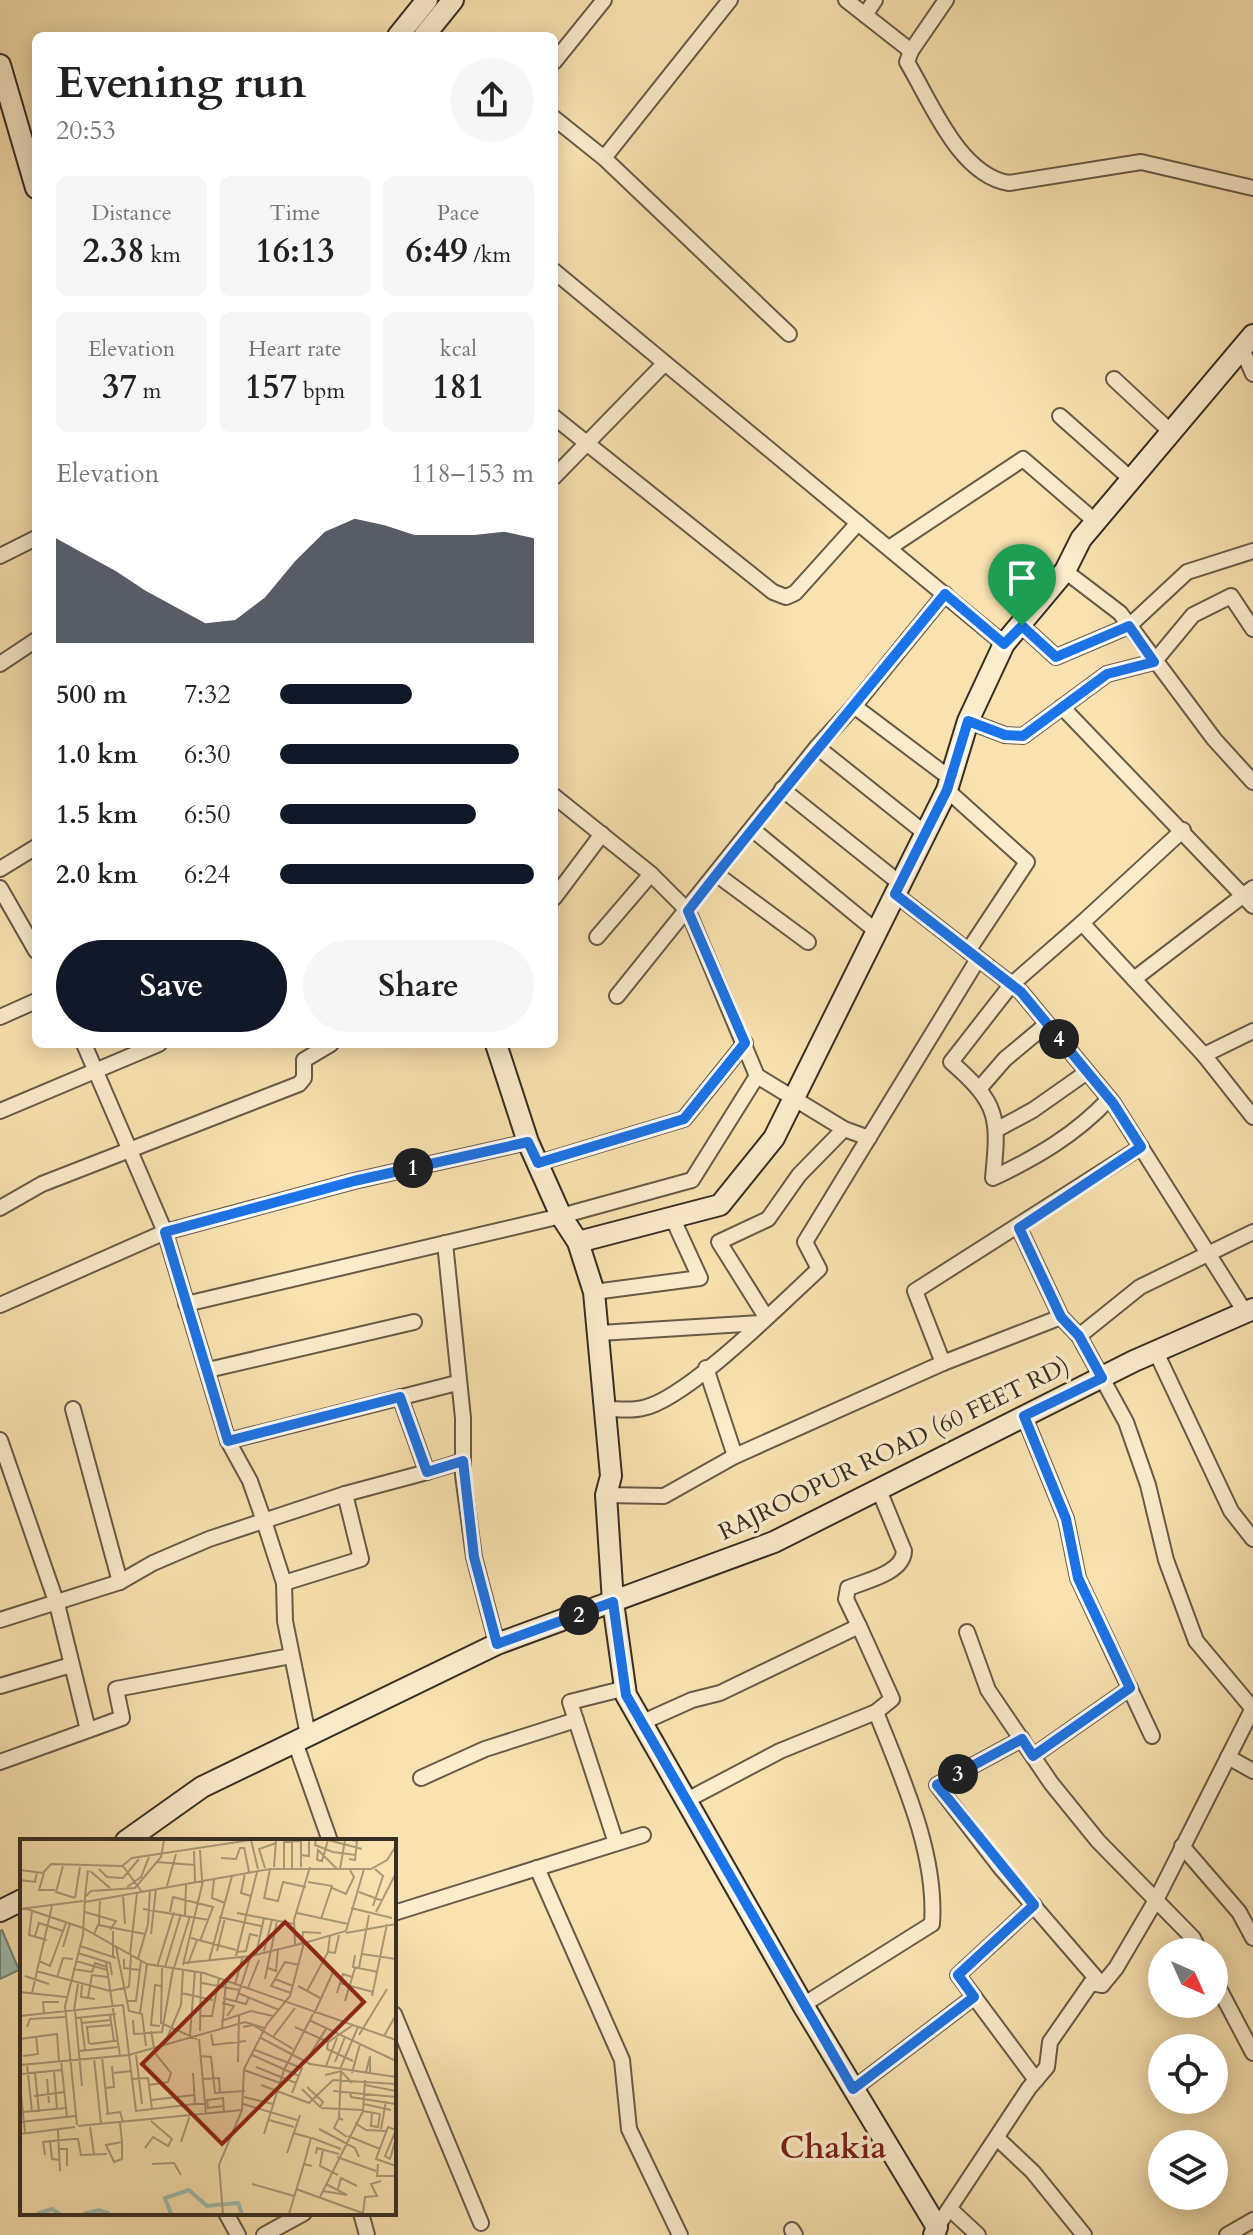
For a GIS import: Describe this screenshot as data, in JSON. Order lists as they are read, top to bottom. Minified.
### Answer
{"streets":{"street":["RAJROOPUR ROAD (60 FEET RD)"]},"districts":["Chakia"],"north":"bottom right","page":{"heading":["Evening run","20:53"],"stats":[["Distance","2.38 km"],["Time","16:13"],["Pace","6:49 /km"],["Elevation","37 m"],["Heart rate","157 bpm"],["kcal","181"]],"chart":["Elevation","118–153 m"],"list":[{"name":"500 m","note":"7:32"},{"name":"1.0 km","note":"6:30"},{"name":"1.5 km","note":"6:50"},{"name":"2.0 km","note":"6:24"}],"buttons":["Save","Share"],"pins":["4","1","2","3"]}}
